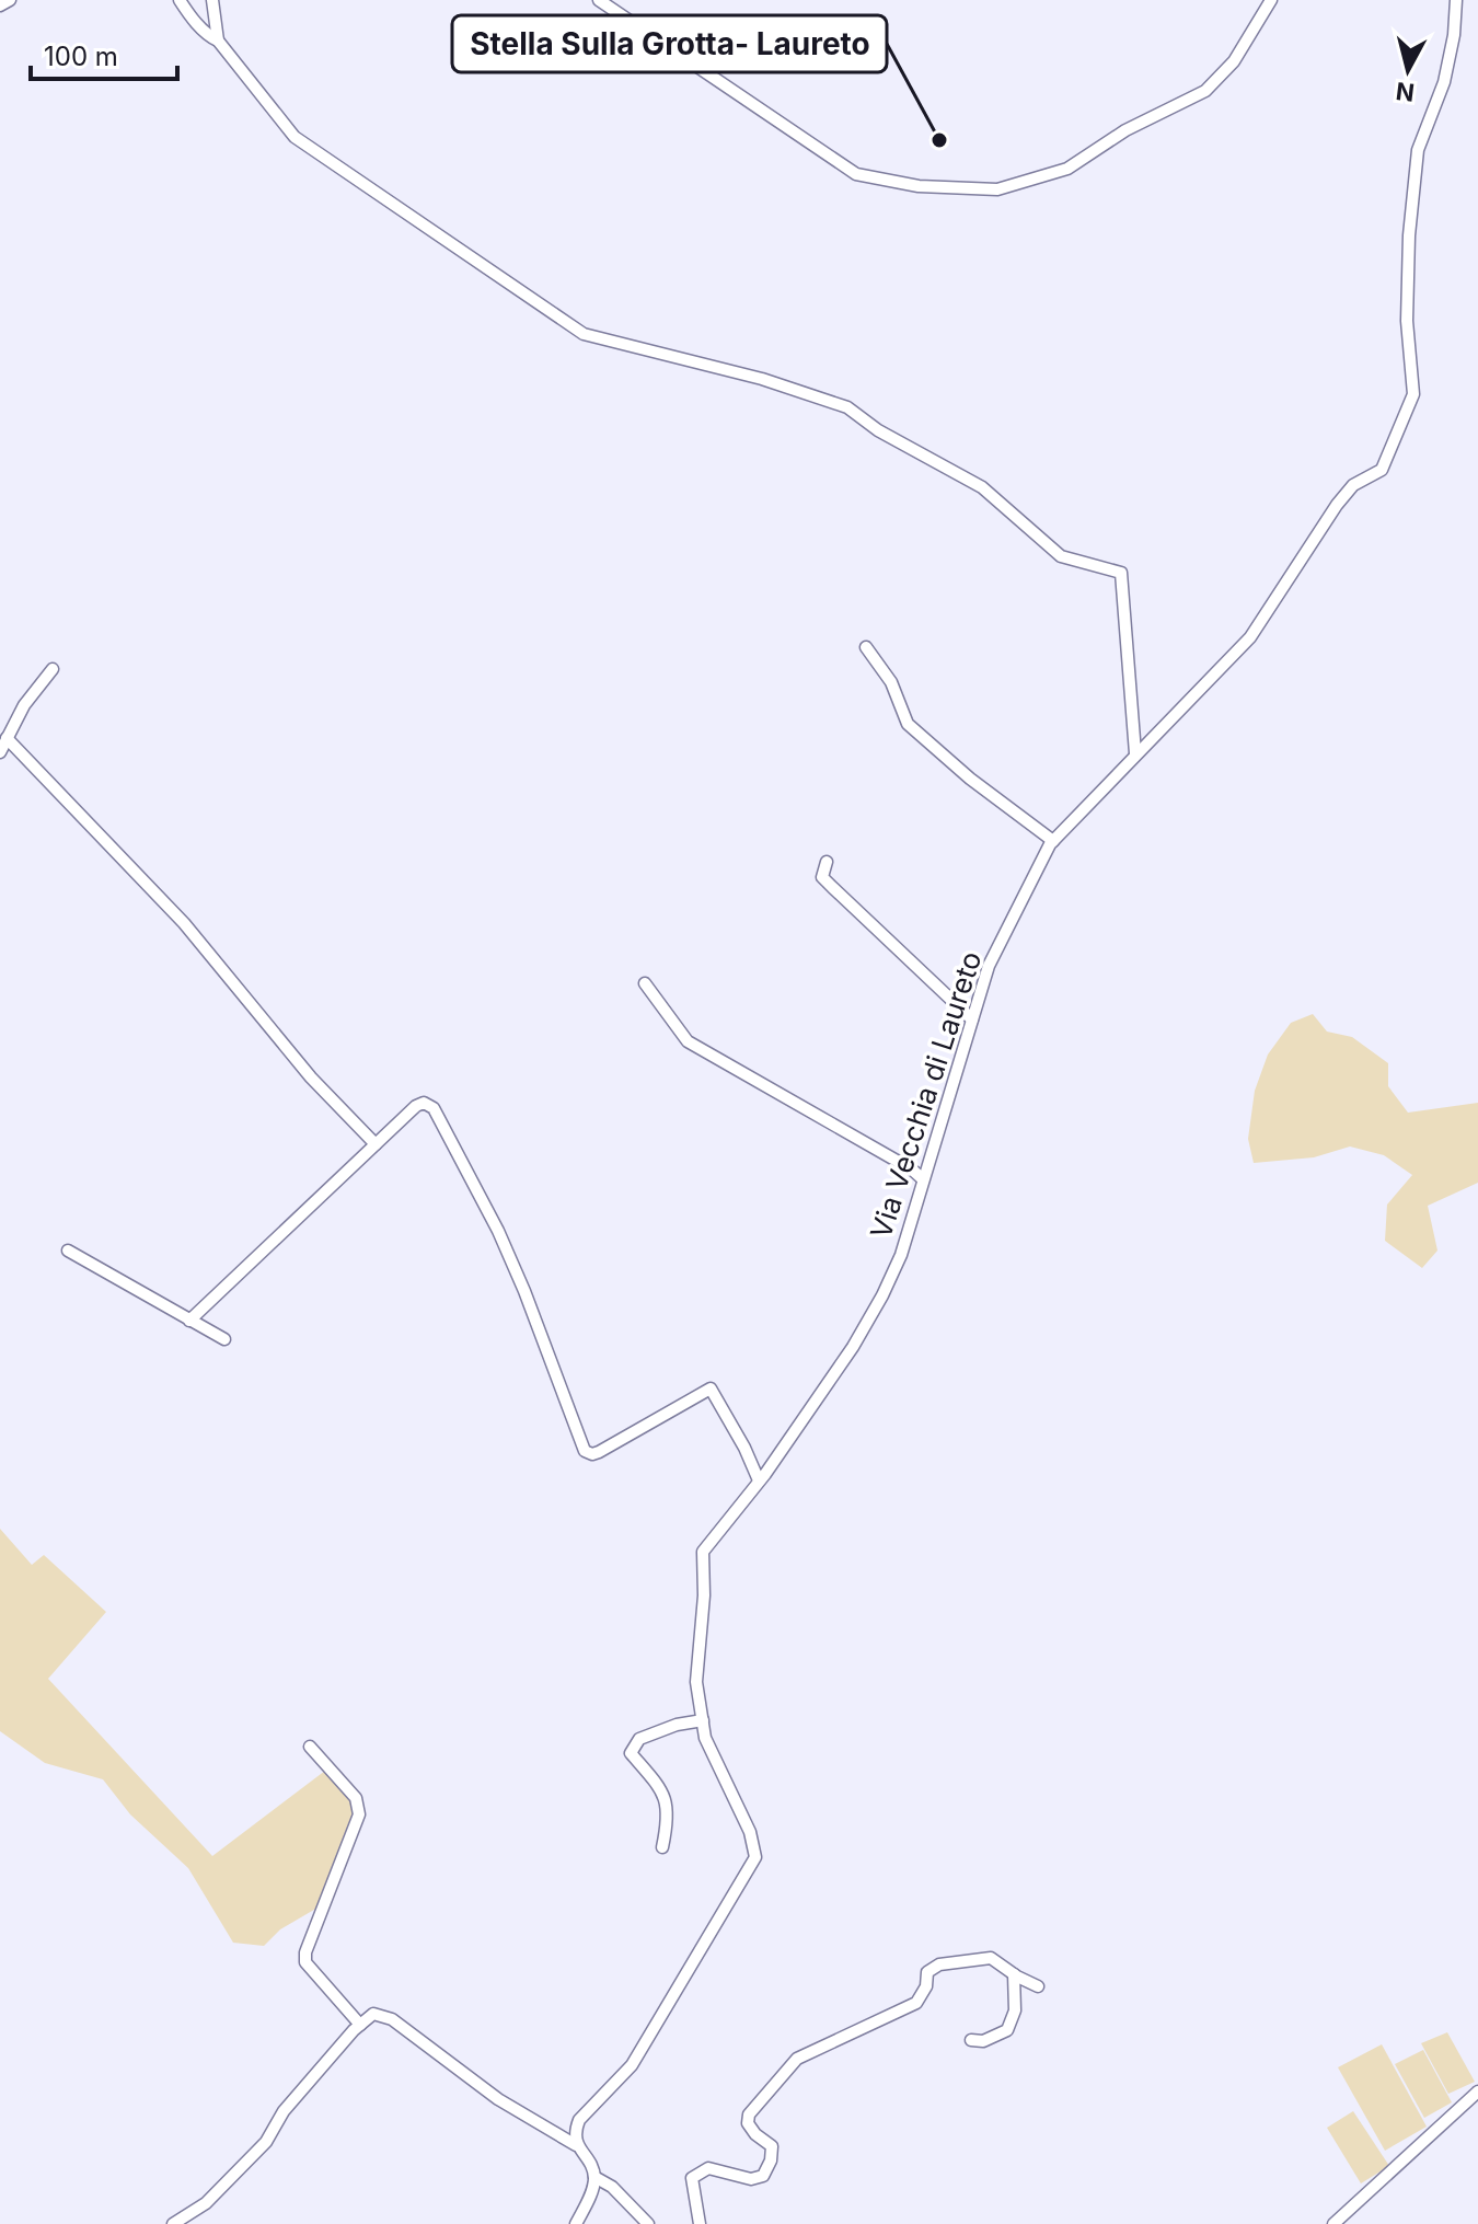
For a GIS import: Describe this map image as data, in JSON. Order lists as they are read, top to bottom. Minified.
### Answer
{"streets":{"street":["Via Vecchia di Laureto"]},"places":["Stella Sulla Grotta- Laureto"],"scale_bar":"100 m","north":"bottom"}
